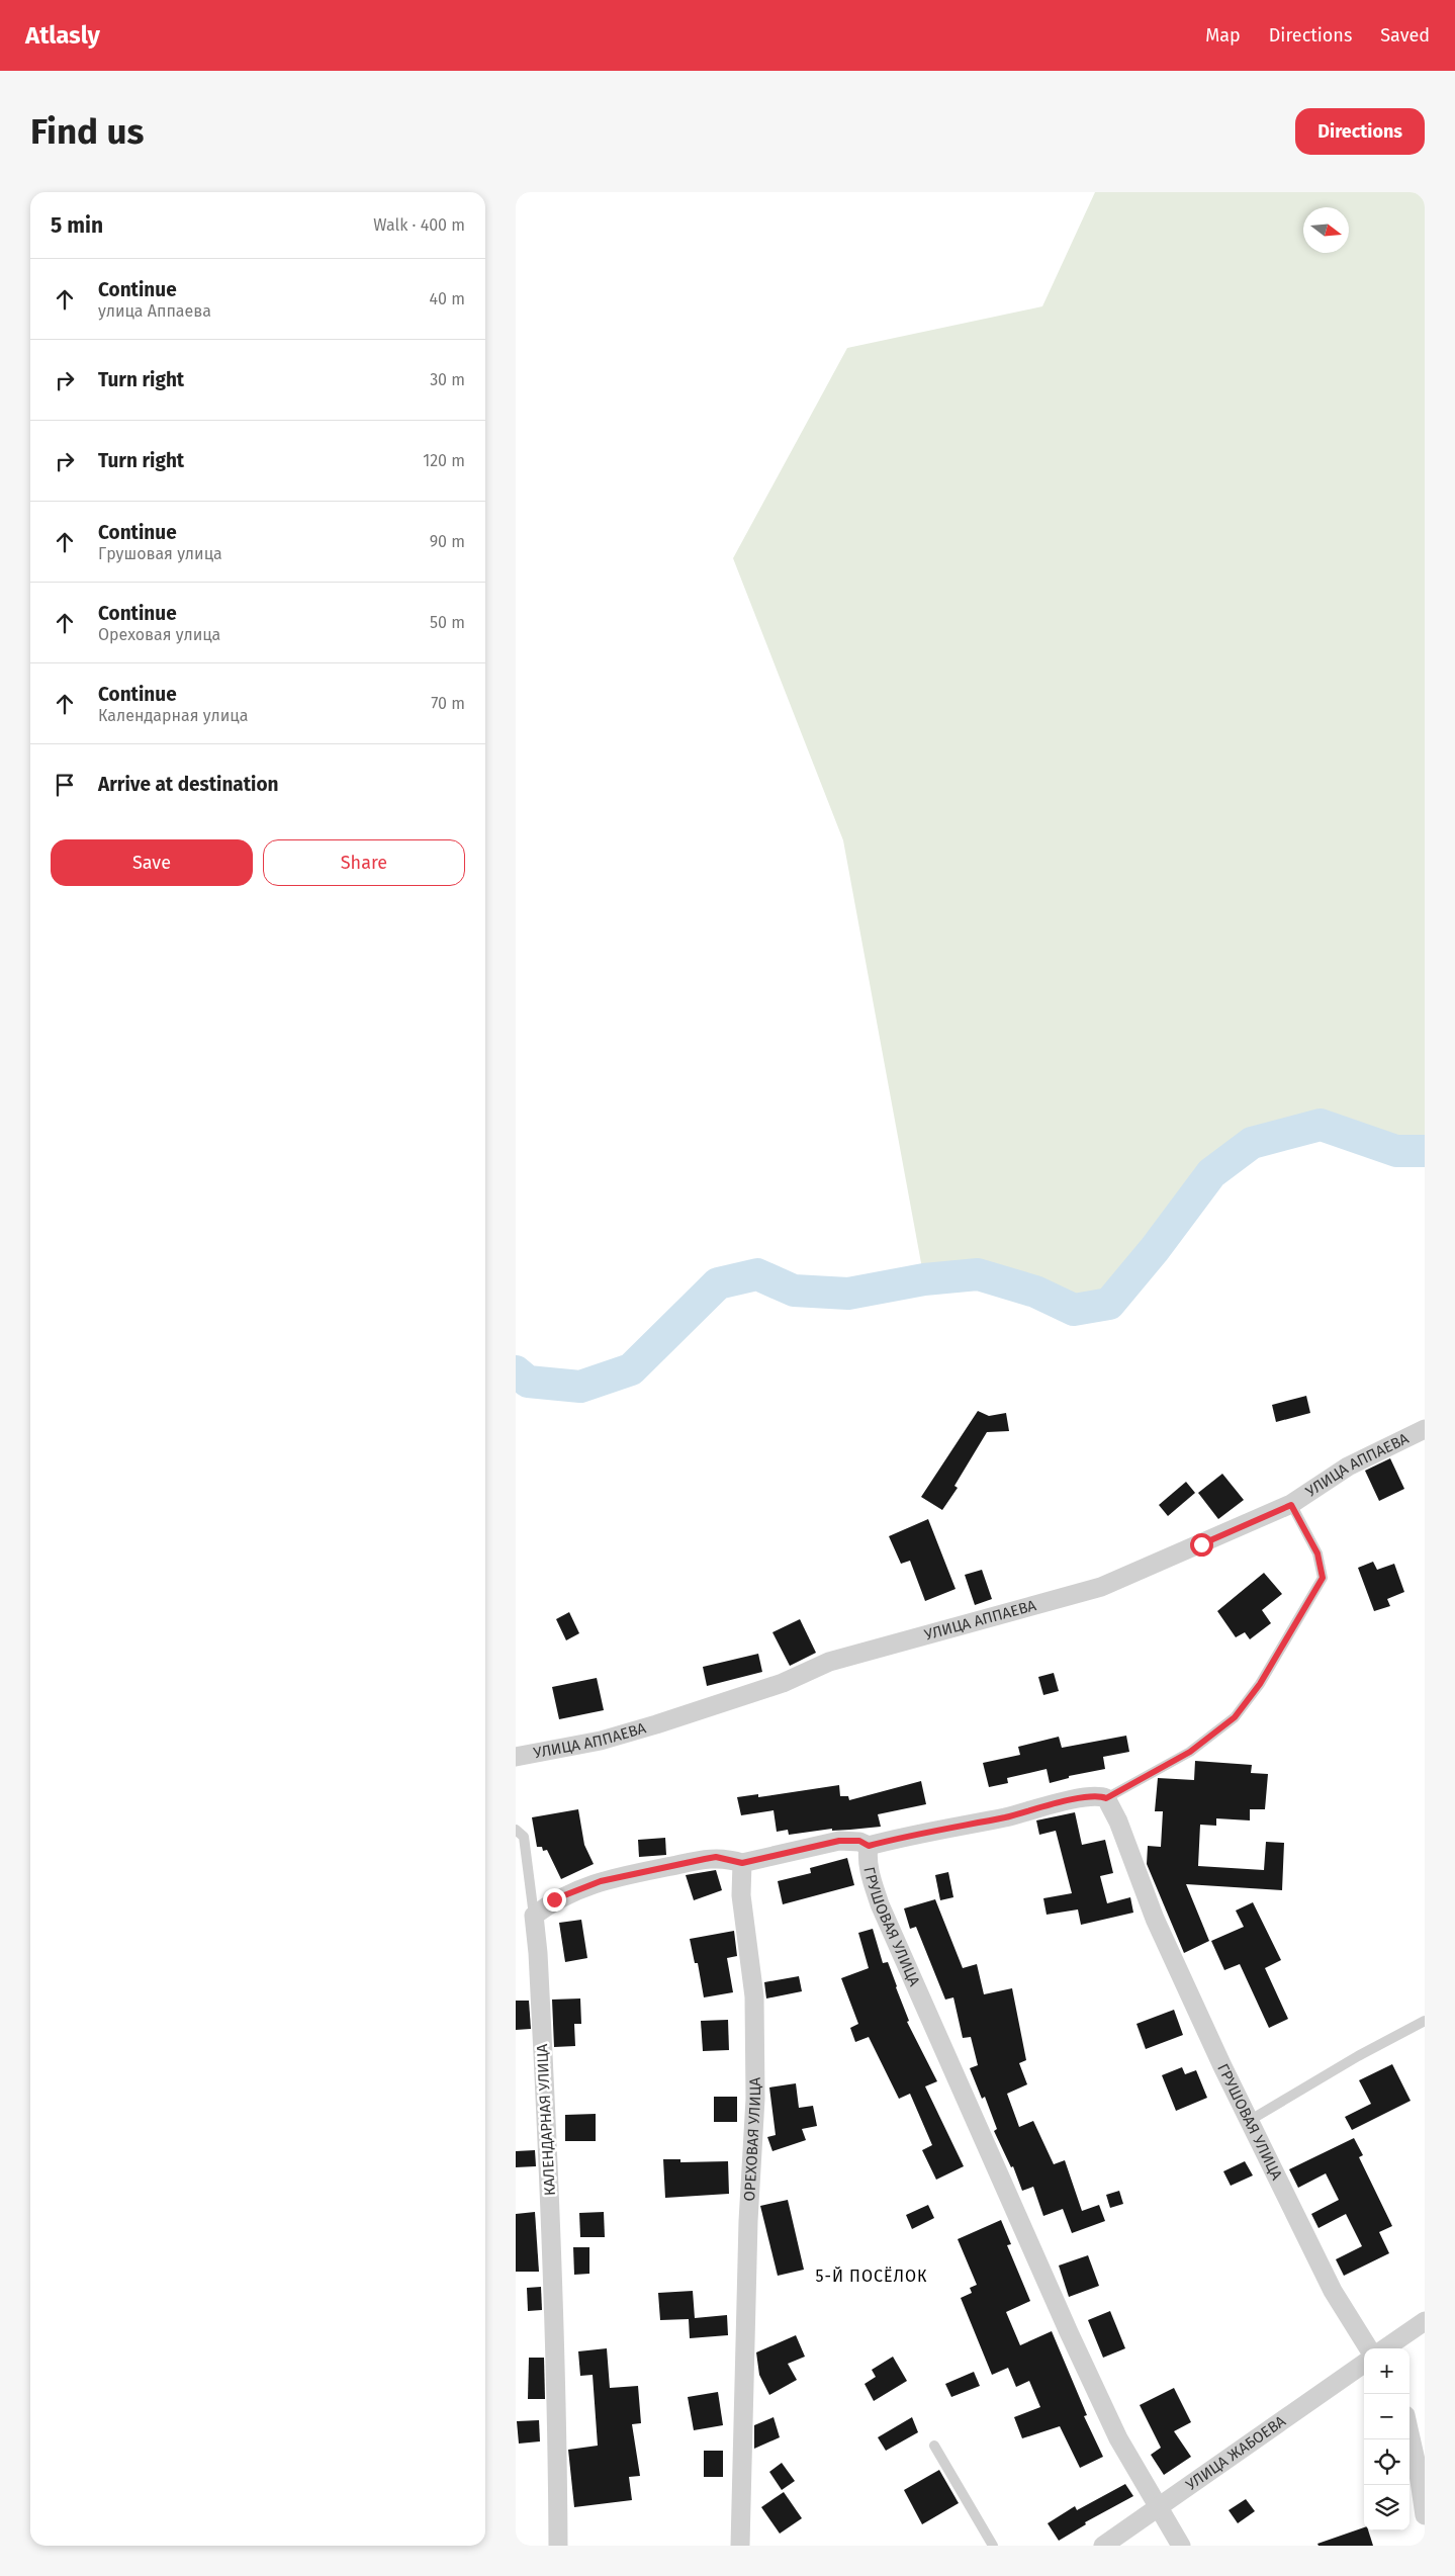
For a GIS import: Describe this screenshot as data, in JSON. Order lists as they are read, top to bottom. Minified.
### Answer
{"streets":{"street":["УЛИЦА АППАЕВА","ГРУШОВАЯ УЛИЦА","КАЛЕНДАРНАЯ УЛИЦА","ОРЕХОВАЯ УЛИЦА","УЛИЦА ЖАБОЕВА"]},"crossings":[["ГРУШОВАЯ УЛИЦА","УЛИЦА ЖАБОЕВА"]],"districts":["5-Й ПОСЁЛОК"],"north":"right","page":{"header":"Atlasly","nav":["Map","Directions","Saved"],"buttons":["Directions",["Save","Share"]],"title":"Find us","heading":["5 min","Walk · 400 m"],"list":[["Continue","улица Аппаева","40 m"],["Turn right","30 m"],["Turn right","120 m"],["Continue","Грушовая улица","90 m"],["Continue","Ореховая улица","50 m"],["Continue","Календарная улица","70 m"],"Arrive at destination"],"map_buttons":["+","−"]}}
